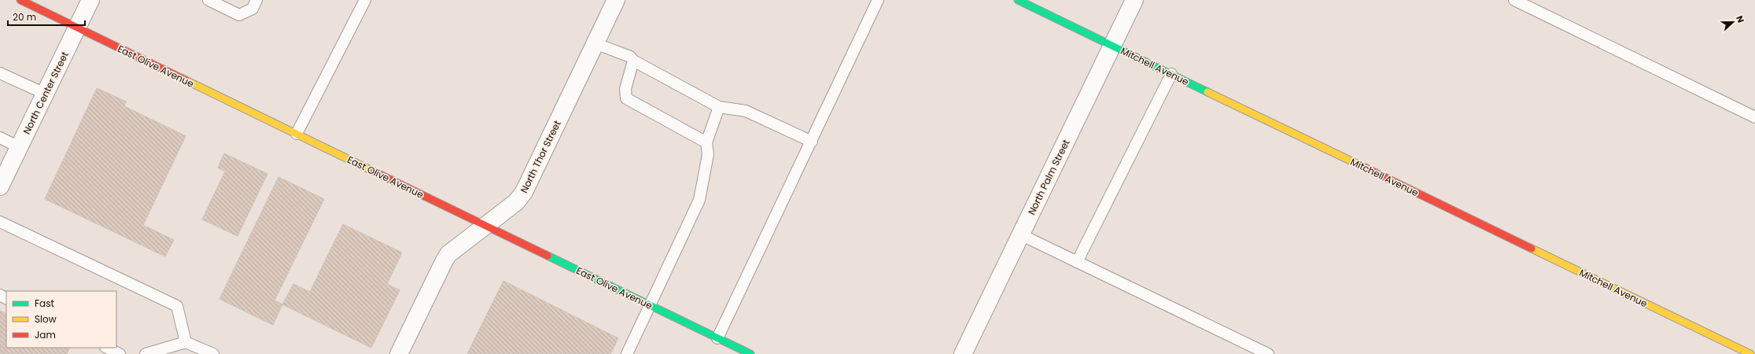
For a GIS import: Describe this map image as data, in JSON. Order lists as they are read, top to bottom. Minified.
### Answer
{"streets":{"street":["East Olive Avenue","Mitchell Avenue","North Center Street","North Thor Street","North Palm Street"]},"crossings":[["East Olive Avenue","North Center Street"],["East Olive Avenue","North Thor Street"],["Mitchell Avenue","North Palm Street"]],"legend":["Fast","Slow","Jam"],"scale_bar":"20 m","north":"right"}
